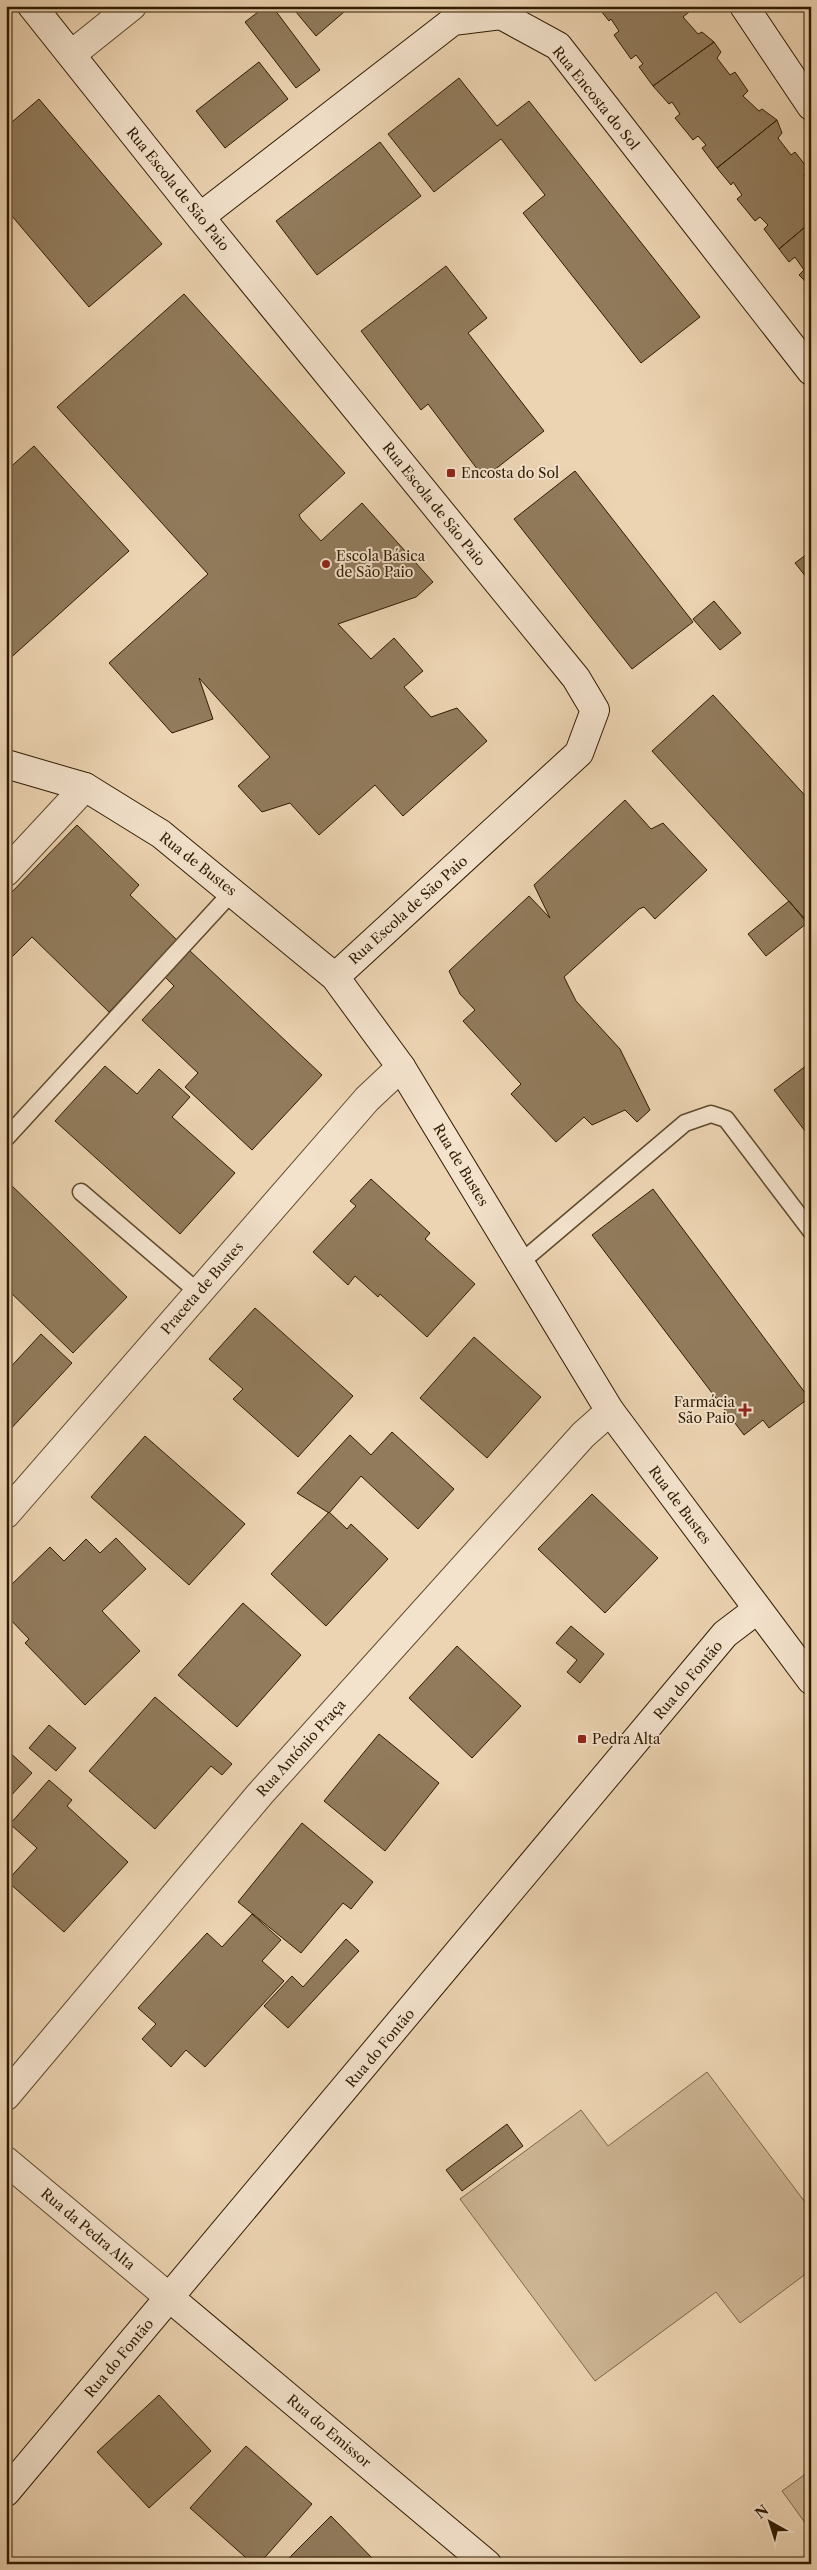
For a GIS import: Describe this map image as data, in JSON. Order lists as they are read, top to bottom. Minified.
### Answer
{"streets":{"main road":["Rua Encosta do Sol","Rua Escola de São Paio","Rua de Bustes","Praceta de Bustes","Rua do Fontão","Rua António Praça","Rua da Pedra Alta","Rua do Emissor"]},"crossings":[["Rua Encosta do Sol","Rua Escola de São Paio"],["Rua Escola de São Paio","Rua de Bustes"],["Rua de Bustes","Praceta de Bustes"],["Rua de Bustes","Rua do Fontão"],["Rua de Bustes","Rua António Praça"],["Rua do Fontão","Rua da Pedra Alta"],["Rua do Fontão","Rua do Emissor"],["Rua da Pedra Alta","Rua do Emissor"]],"places":{"transit":["Encosta do Sol","Pedra Alta"],"other":["Escola Básica de São Paio"],"health":["Farmácia São Paio"]},"north":"top left"}
